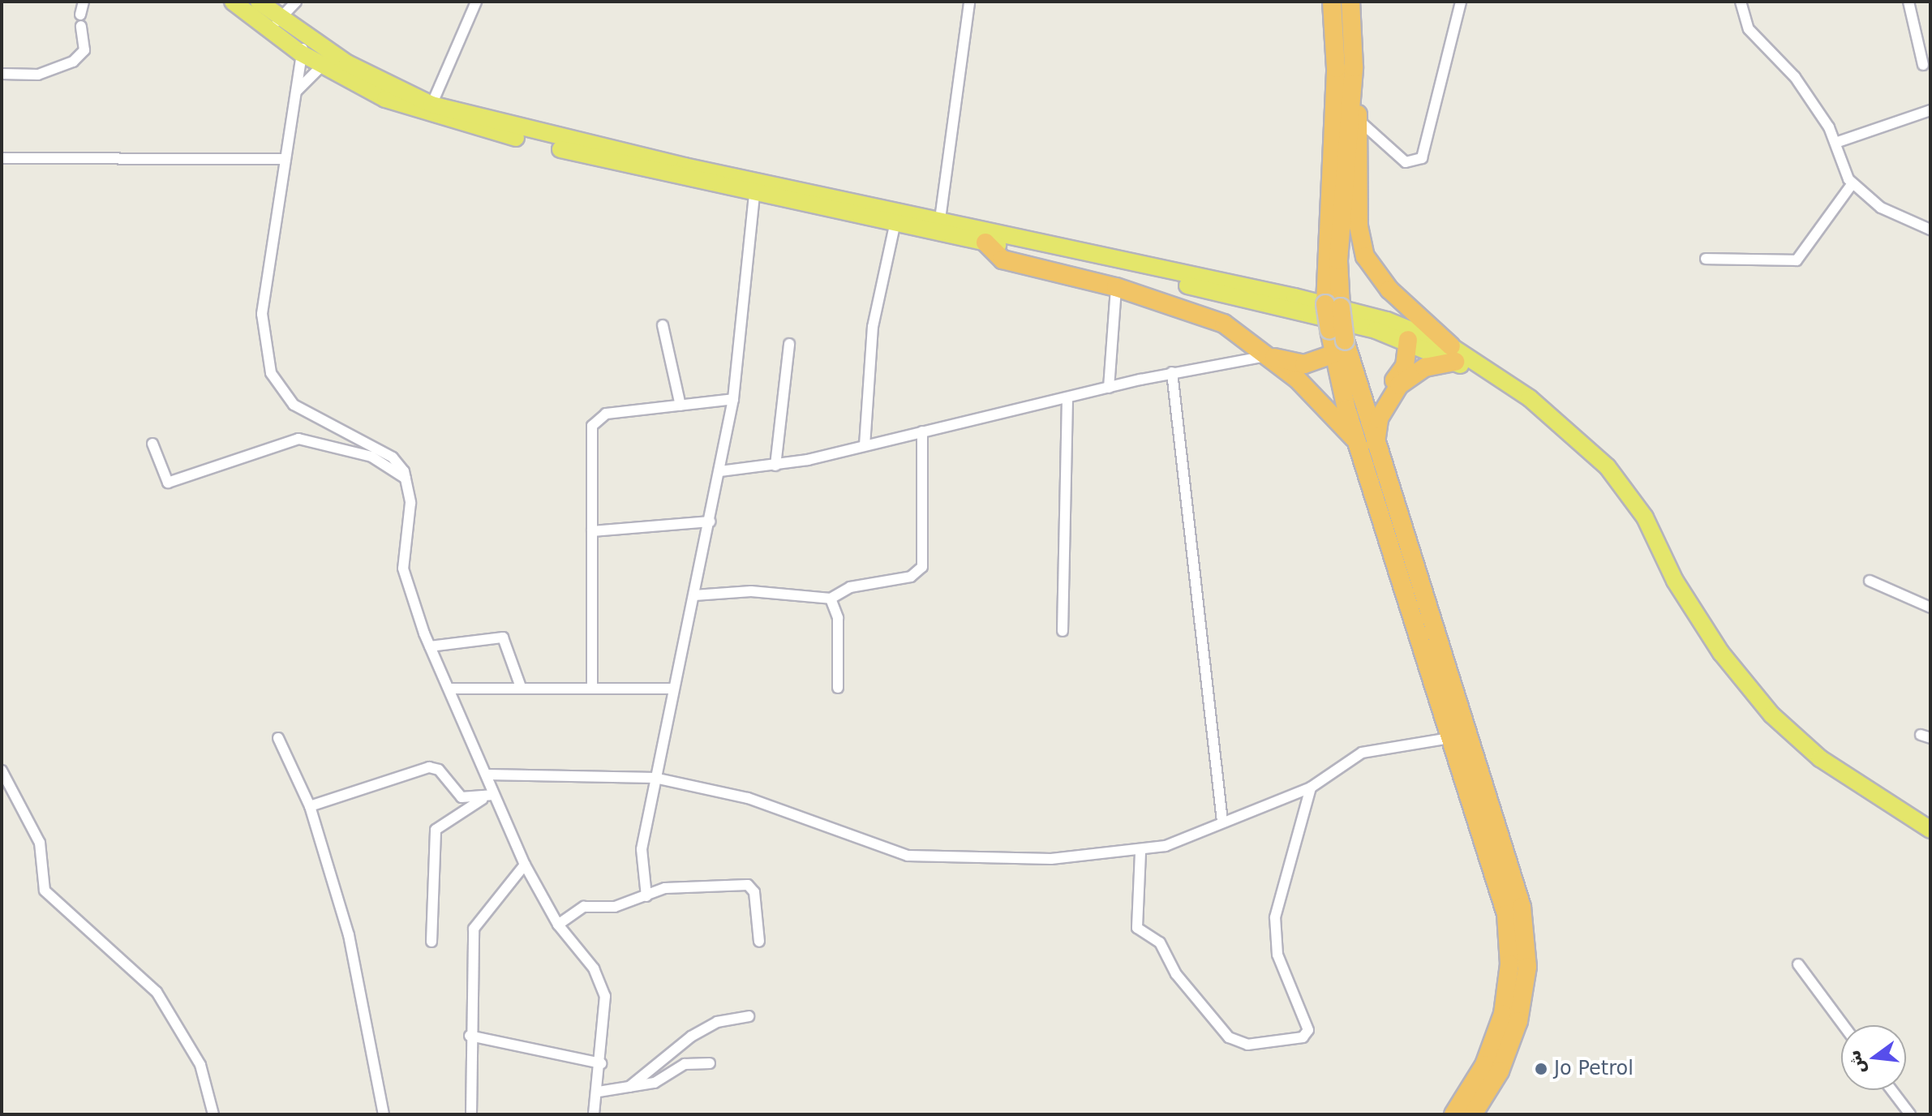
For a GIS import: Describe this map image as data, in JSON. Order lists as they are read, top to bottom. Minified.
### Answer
{"places":["Jo Petrol"],"north":"left"}
